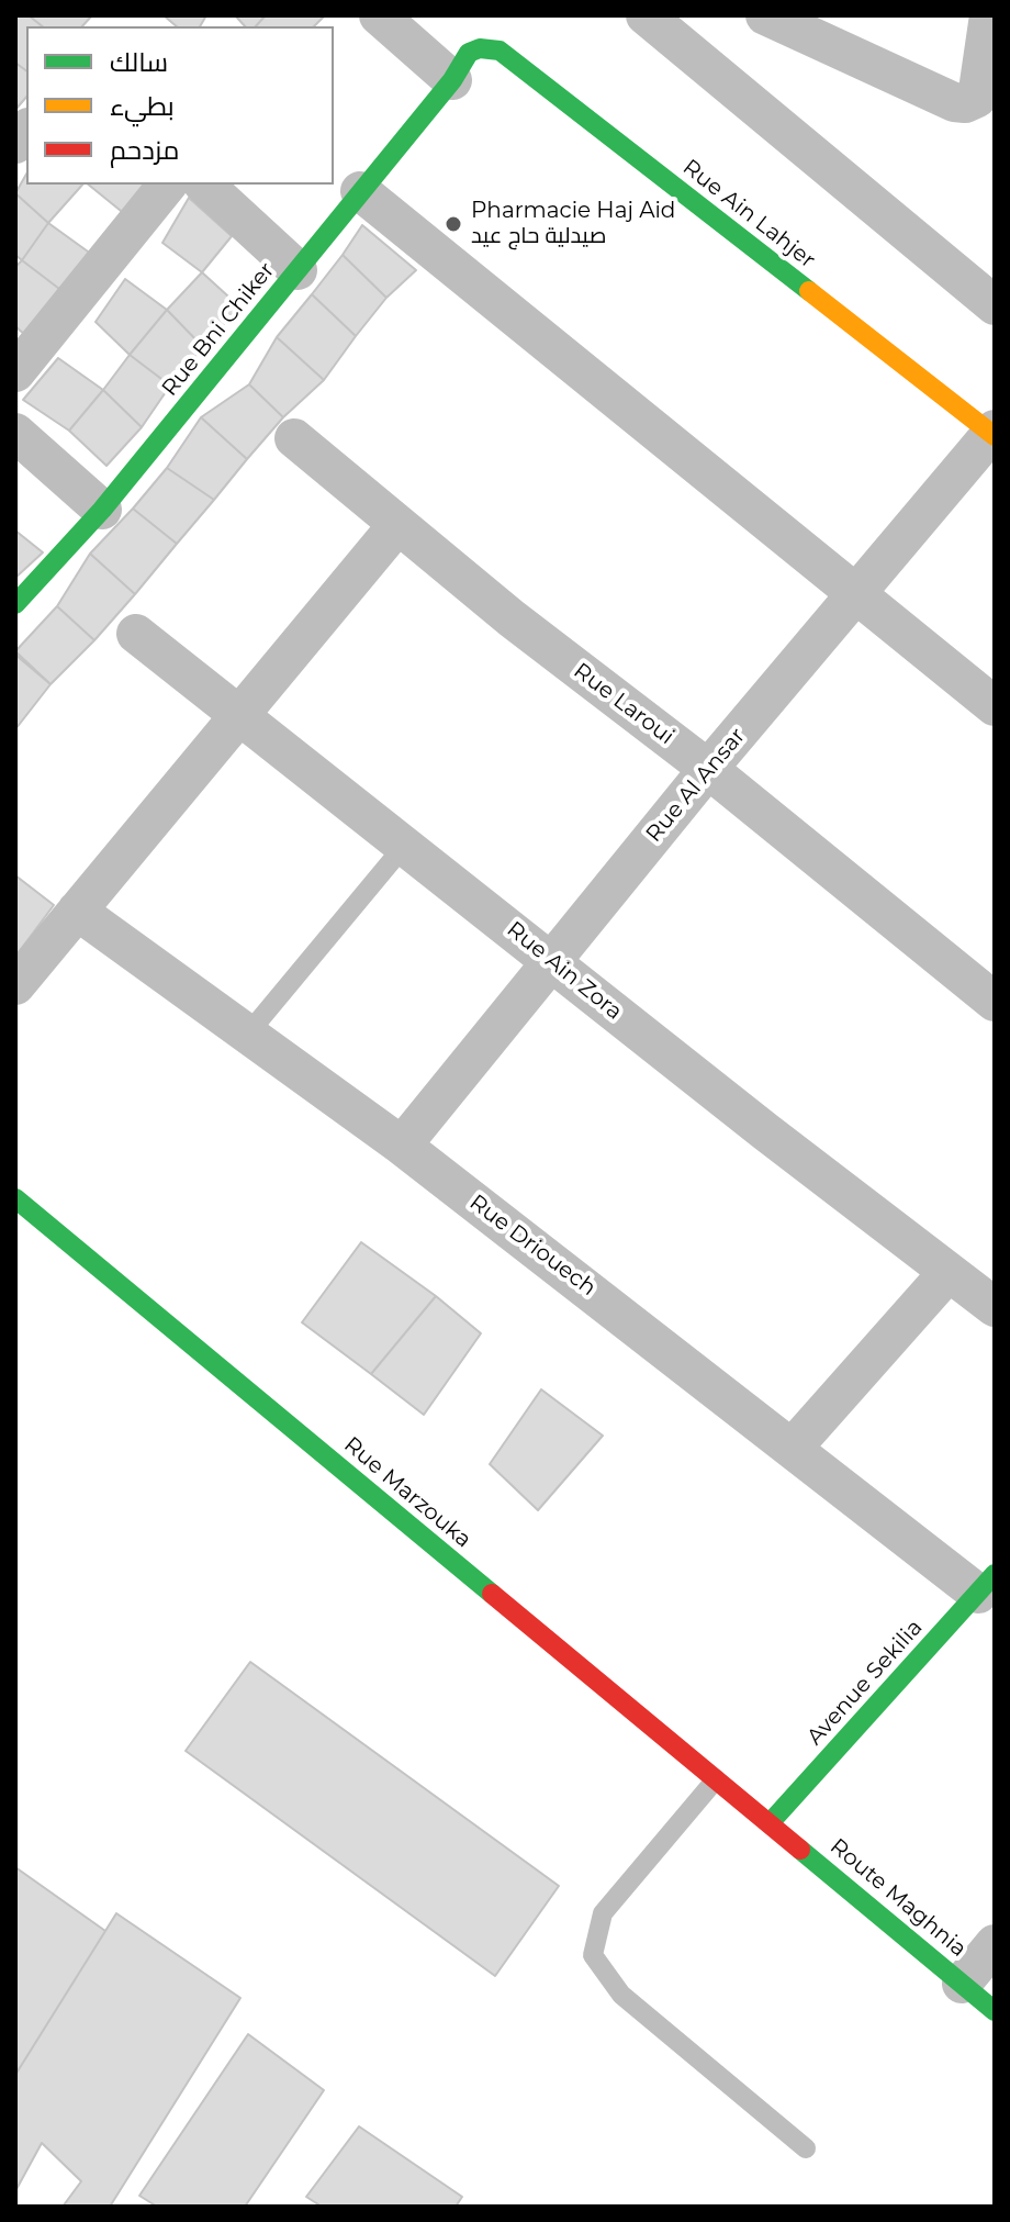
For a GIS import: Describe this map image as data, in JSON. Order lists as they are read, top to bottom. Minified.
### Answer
{"streets":{"main road":["Rue Ain Lahjer","Rue Bni Chiker","Rue Marzouka","Avenue Sekilia","Route Maghnia"],"street":["Rue Laroui","Rue Al Ansar","Rue Ain Zora","Rue Driouech"]},"crossings":[["Rue Ain Lahjer","Rue Bni Chiker"],["Rue Ain Lahjer","Rue Al Ansar"],["Rue Laroui","Rue Al Ansar"],["Rue Al Ansar","Rue Ain Zora"],["Rue Al Ansar","Rue Driouech"],["Rue Driouech","Avenue Sekilia"],["Rue Marzouka","Avenue Sekilia"],["Rue Marzouka","Route Maghnia"],["Avenue Sekilia","Route Maghnia"]],"places":["Pharmacie Haj Aid صيدلية حاج عيد"],"legend":["سالك","بطيء","مزدحم"]}
